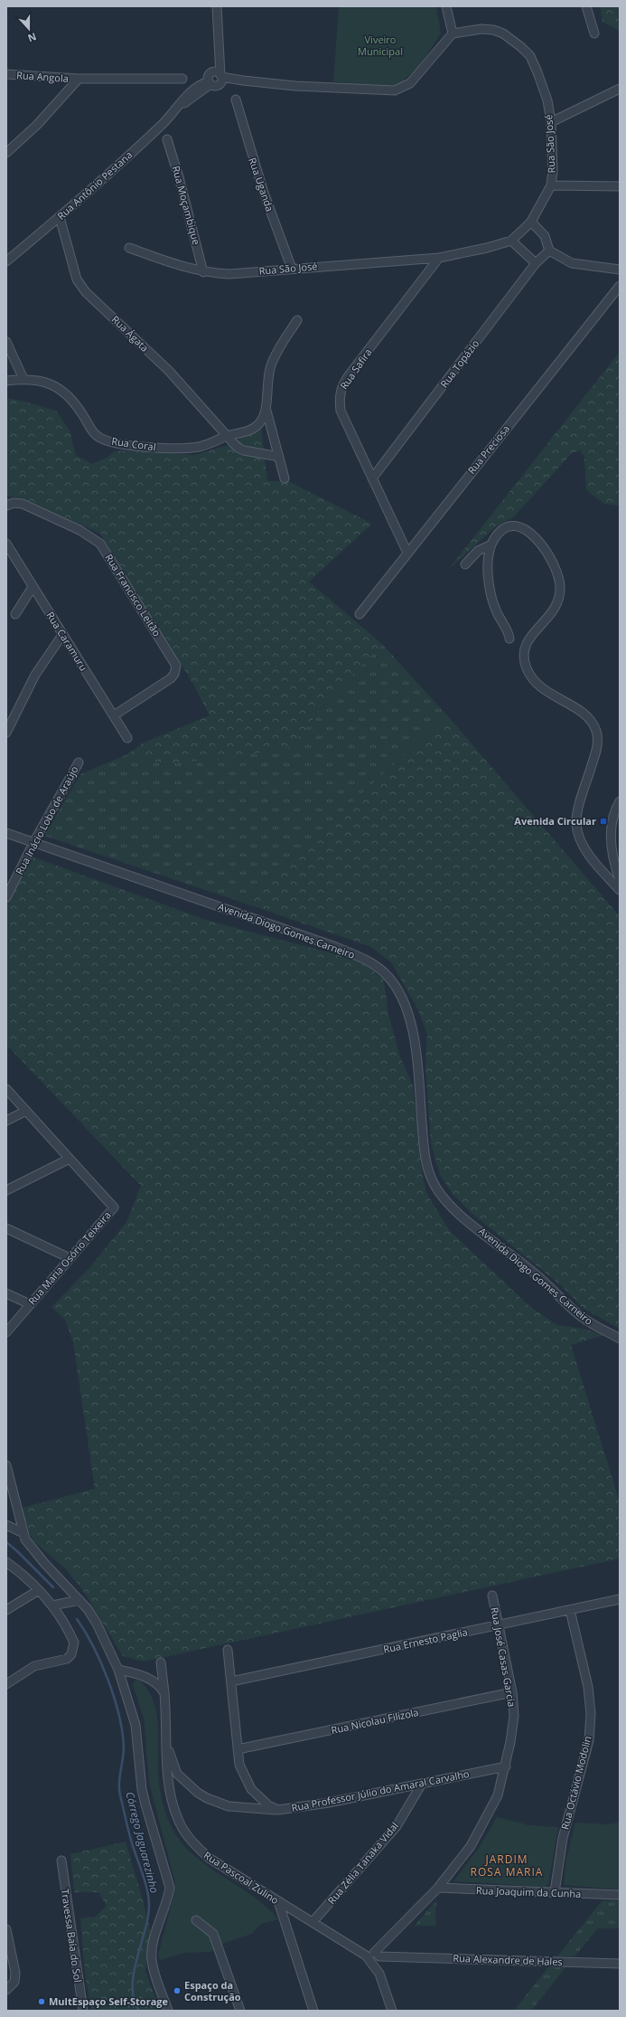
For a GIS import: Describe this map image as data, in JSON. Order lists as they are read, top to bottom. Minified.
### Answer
{"streets":{"street":["Rua Angola","Rua São José","Rua Uganda","Rua Antônio Pestana","Rua Moçambique","Rua Ágata","Rua Topázio","Rua Safira","Rua Coral","Rua Preciosa","Rua Francisco Leitão","Rua Caramuru","Rua Inácio Lobo de Araújo","Avenida Diogo Gomes Carneiro","Rua Maria Osório Teixeira","Rua Ernesto Paglia","Rua José Casas Garcia","Rua Nicolau Filizola","Rua Octávio Modolin","Rua Professor Júlio do Amaral Carvalho","Rua Zélia Tanaka Vidal","Rua Pascoal Zulino","Rua Joaquim da Cunha","Travessa Baía do Sol","Rua Alexandre de Hales"]},"crossings":[["Rua São José","Rua Uganda"],["Rua São José","Rua Moçambique"],["Rua São José","Rua Safira"],["Rua Antônio Pestana","Rua Ágata"],["Rua Ágata","Rua Coral"],["Rua Topázio","Rua Safira"],["Rua Safira","Rua Preciosa"],["Rua Francisco Leitão","Rua Caramuru"],["Rua Inácio Lobo de Araújo","Avenida Diogo Gomes Carneiro"],["Rua Ernesto Paglia","Rua José Casas Garcia"],["Rua Ernesto Paglia","Rua Octávio Modolin"],["Rua Ernesto Paglia","Rua Professor Júlio do Amaral Carvalho"],["Rua José Casas Garcia","Rua Nicolau Filizola"],["Rua José Casas Garcia","Rua Professor Júlio do Amaral Carvalho"],["Rua José Casas Garcia","Rua Pascoal Zulino"],["Rua José Casas Garcia","Rua Joaquim da Cunha"],["Rua José Casas Garcia","Rua Alexandre de Hales"],["Rua Nicolau Filizola","Rua Professor Júlio do Amaral Carvalho"],["Rua Octávio Modolin","Rua Joaquim da Cunha"],["Rua Professor Júlio do Amaral Carvalho","Rua Zélia Tanaka Vidal"],["Rua Zélia Tanaka Vidal","Rua Pascoal Zulino"],["Rua Pascoal Zulino","Rua Alexandre de Hales"]],"districts":["JARDIM ROSA MARIA"],"water":["Córrego Jaguarezinho"],"parks":["Viveiro Municipal"],"places":{"transit":["Avenida Circular"],"other":["Espaço da Construção","MultEspaço Self-Storage"]},"north":"bottom"}
